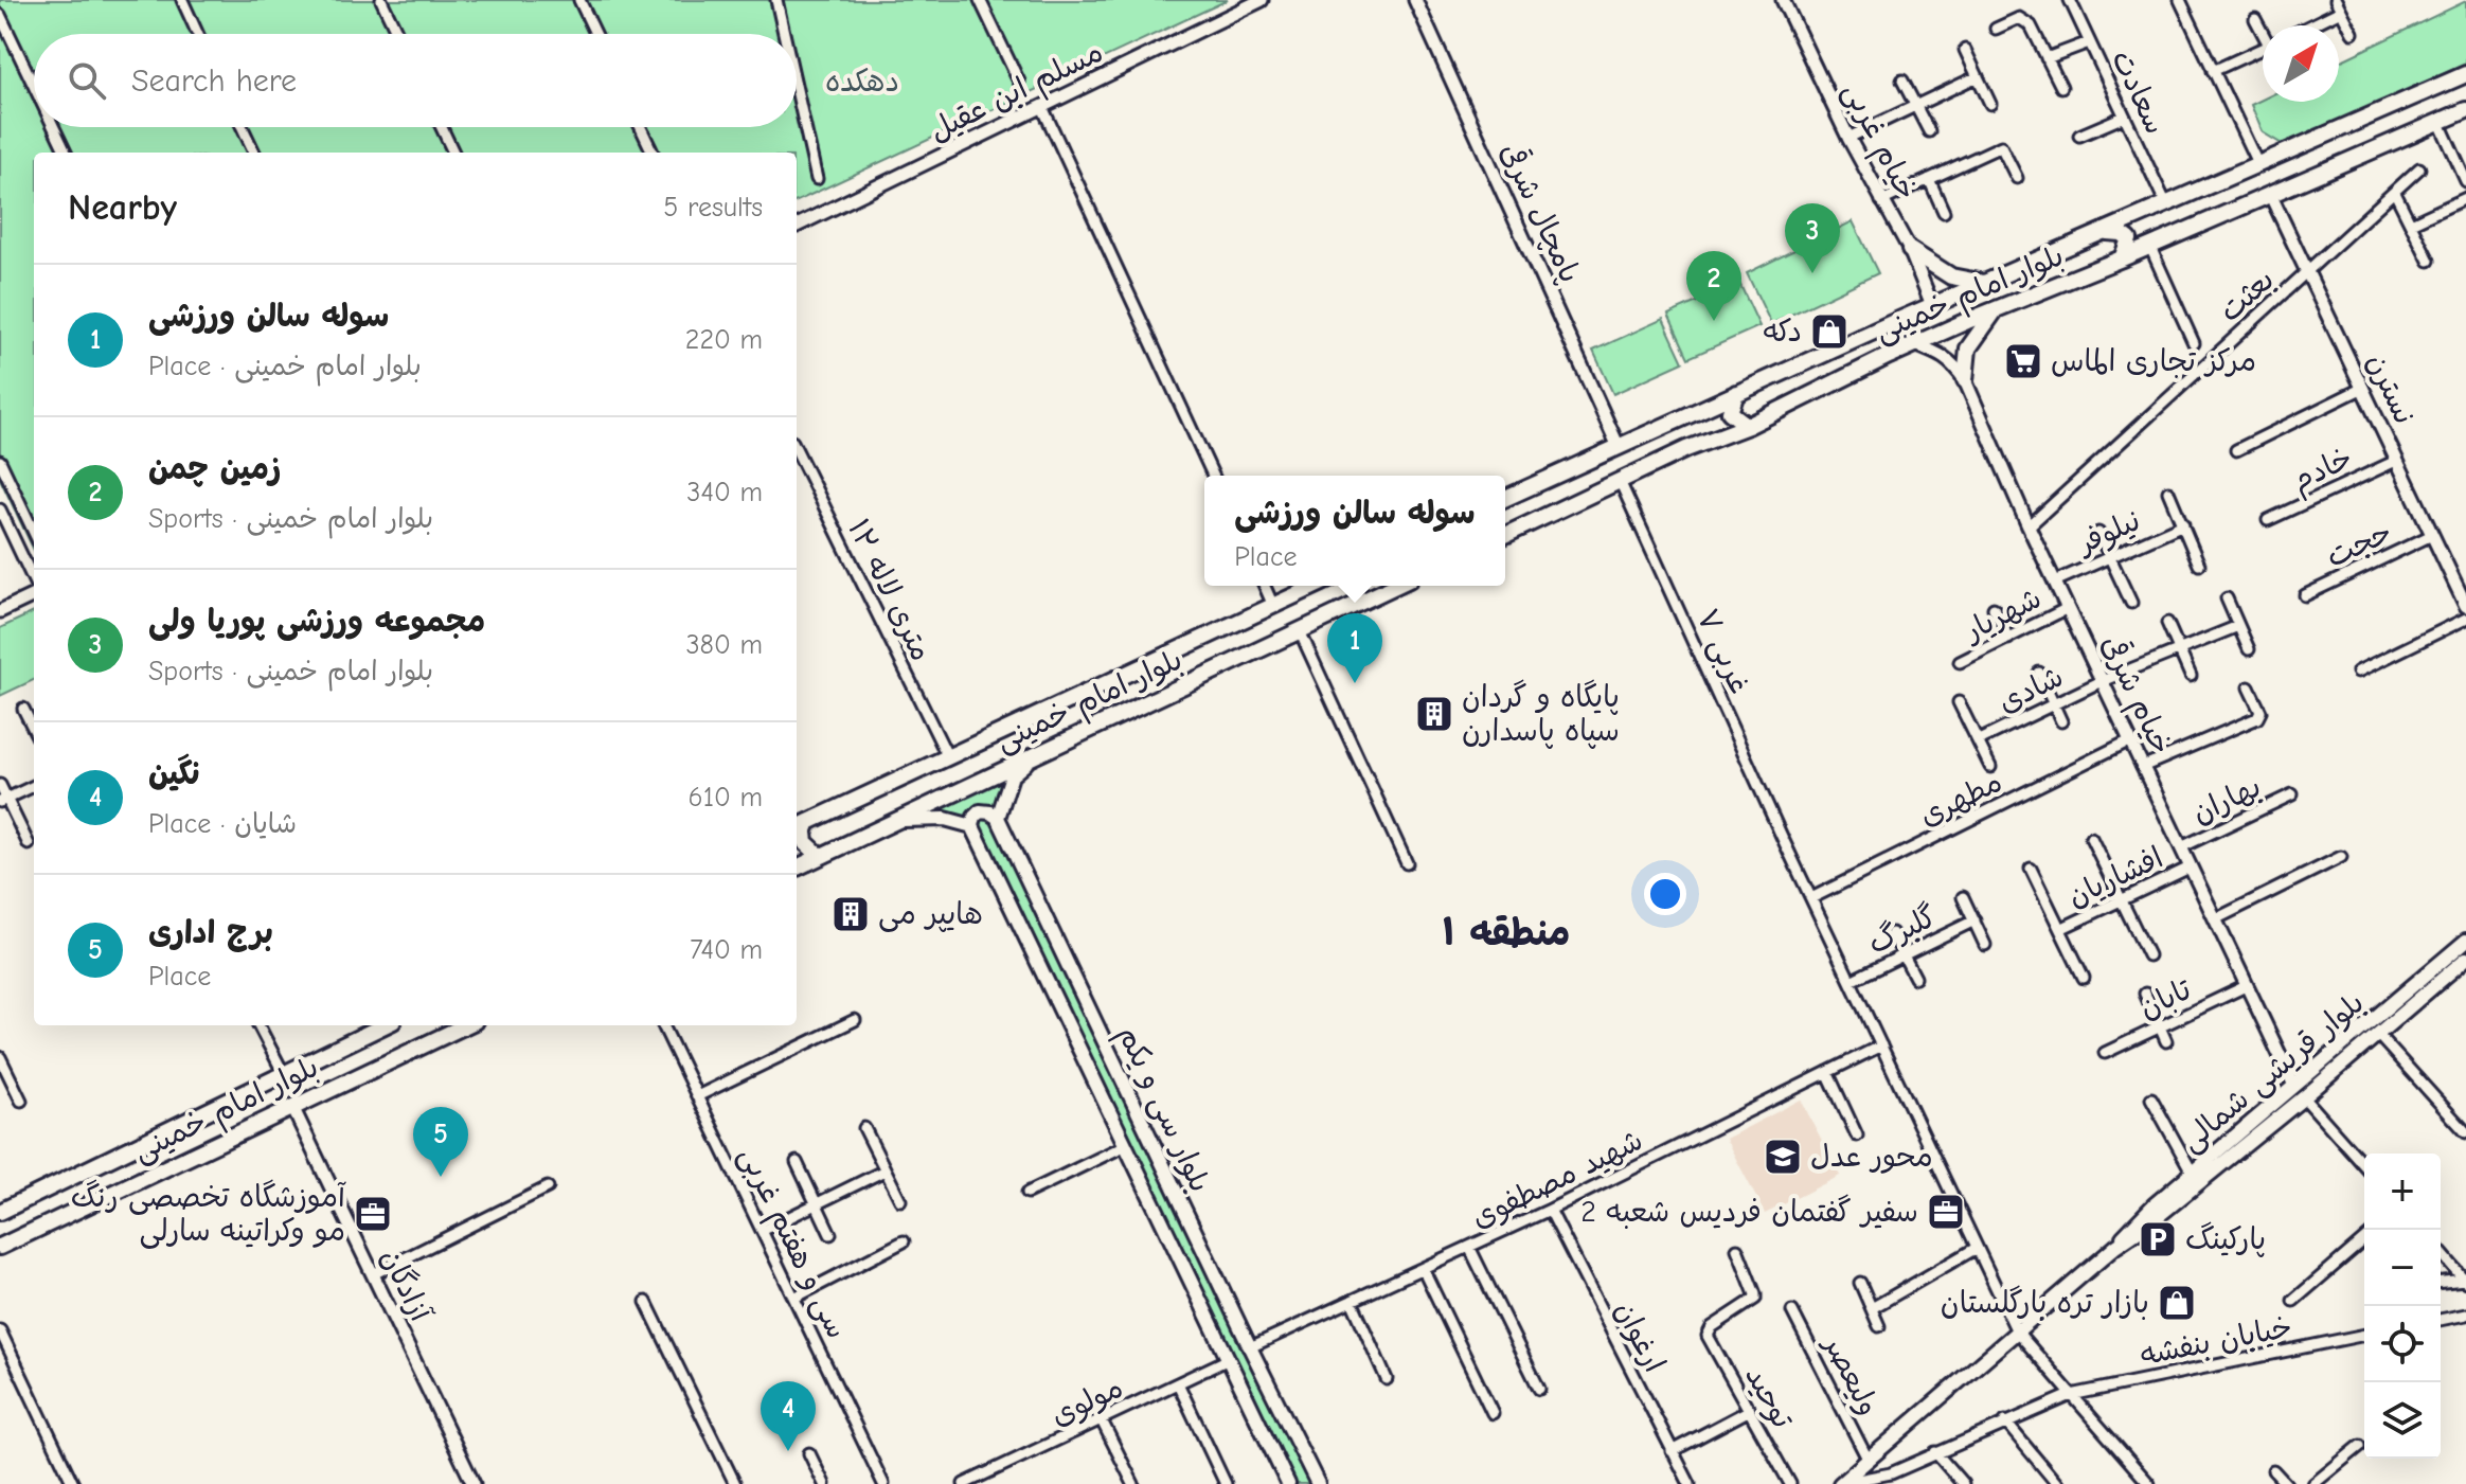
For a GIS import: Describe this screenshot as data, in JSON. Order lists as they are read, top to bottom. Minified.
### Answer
{"streets":{"main road":["بلوار امام خمینی","بلوار قریشی شمالی","بلوار سی و یکم"],"street":["مسلم ابن عقیل","سعادت","خیام غربی","پامچال شرقی","بعثت","نسترن","خادم","نیلوفر","حجت","۱۲ متری لاله","شهریار","۷ غربی","شادی","خیام شرقی","مطهری","بهاران","افشاریان","گلبرگ","تابان","شهید مصطفوی","سی و هفتم غربی","آزادگان","ارغوان","خیابان بنفشه","ولیعصر","توحید","مولوی"]},"crossings":[["سعادت","بلوار امام خمینی"],["خیام غربی","بلوار امام خمینی"],["پامچال شرقی","بلوار امام خمینی"],["بلوار امام خمینی","نسترن"],["بلوار امام خمینی","۱۲ متری لاله"],["بلوار امام خمینی","۷ غربی"],["بلوار امام خمینی","خیام شرقی"],["بلوار امام خمینی","آزادگان"],["بعثت","نسترن"],["بعثت","خیام شرقی"],["نسترن","خادم"],["نسترن","حجت"],["نیلوفر","خیام شرقی"],["شهریار","خیام شرقی"],["۷ غربی","مطهری"],["شادی","خیام شرقی"],["خیام شرقی","مطهری"],["خیام شرقی","بهاران"],["خیام شرقی","افشاریان"],["خیام شرقی","تابان"],["خیام شرقی","بلوار قریشی شمالی"],["بلوار قریشی شمالی","خیابان بنفشه"],["بلوار قریشی شمالی","ولیعصر"],["بلوار سی و یکم","شهید مصطفوی"],["بلوار سی و یکم","مولوی"],["شهید مصطفوی","ارغوان"]],"districts":["منطقه ۱"],"parks":["دهکده"],"places":{"shop":["دکه","بازار تره بارگلستان"],"supermarket":["مرکز تجاری الماس"],"building":["پایگاه و گردان سپاه پاسدارن","هایپر می"],"school or university":["محور عدل"],"office":["سفیر گفتمان فردیس شعبه 2","آموزشگاه تخصصی رنگ مو وکراتینه سارلی"],"parking":["پارکینگ"]},"north":"top right","page":{"search":"Search here","heading":["Nearby","5 results"],"pins":["3","2","1","5","4"],"list":[{"mark":"1","name":"سوله سالن ورزشی","note":"Place · بلوار امام خمینی","value":"220 m"},{"mark":"2","name":"زمین چمن","note":"Sports · بلوار امام خمینی","value":"340 m"},{"mark":"3","name":"مجموعه ورزشی پوریا ولی","note":"Sports · بلوار امام خمینی","value":"380 m"},{"mark":"4","name":"نگین","note":"Place · شایان","value":"610 m"},{"mark":"5","name":"برج اداری","note":"Place","value":"740 m"}],"popup":["سوله سالن ورزشی","Place"],"map_buttons":["+","−"]}}
